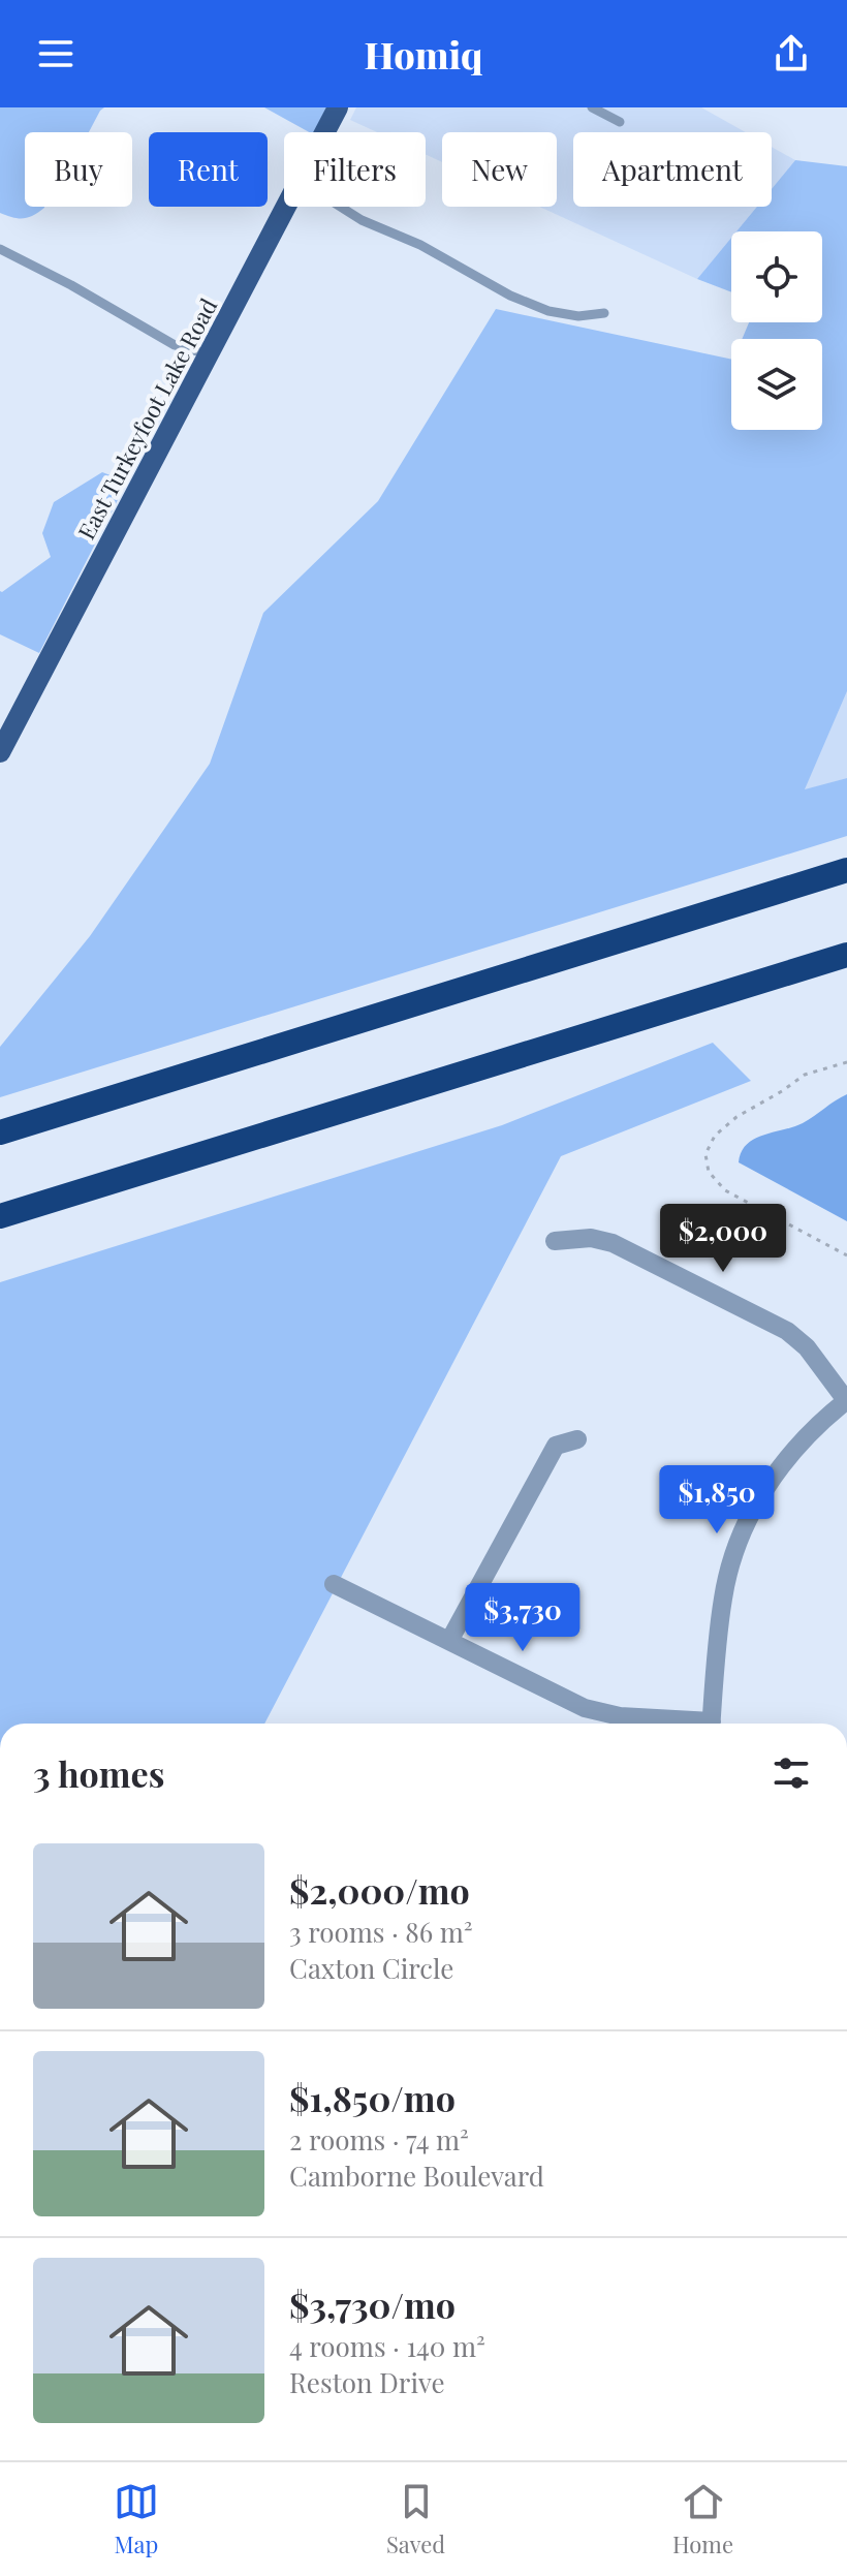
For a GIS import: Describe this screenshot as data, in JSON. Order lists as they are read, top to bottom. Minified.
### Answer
{"streets":{"main road":["East Turkeyfoot Lake Road"]},"page":{"header":"Homiq","chip":["Buy","Rent","Filters","New","Apartment"],"price":["$2,000","$1,850","$3,730"],"heading":"3 homes","list":[{"name":"$2,000/mo","note":"3 rooms · 86 m² · Caxton Circle"},{"name":"$1,850/mo","note":"2 rooms · 74 m² · Camborne Boulevard"},{"name":"$3,730/mo","note":"4 rooms · 140 m² · Reston Drive"}],"tabs":["Map","Saved","Home"]}}
